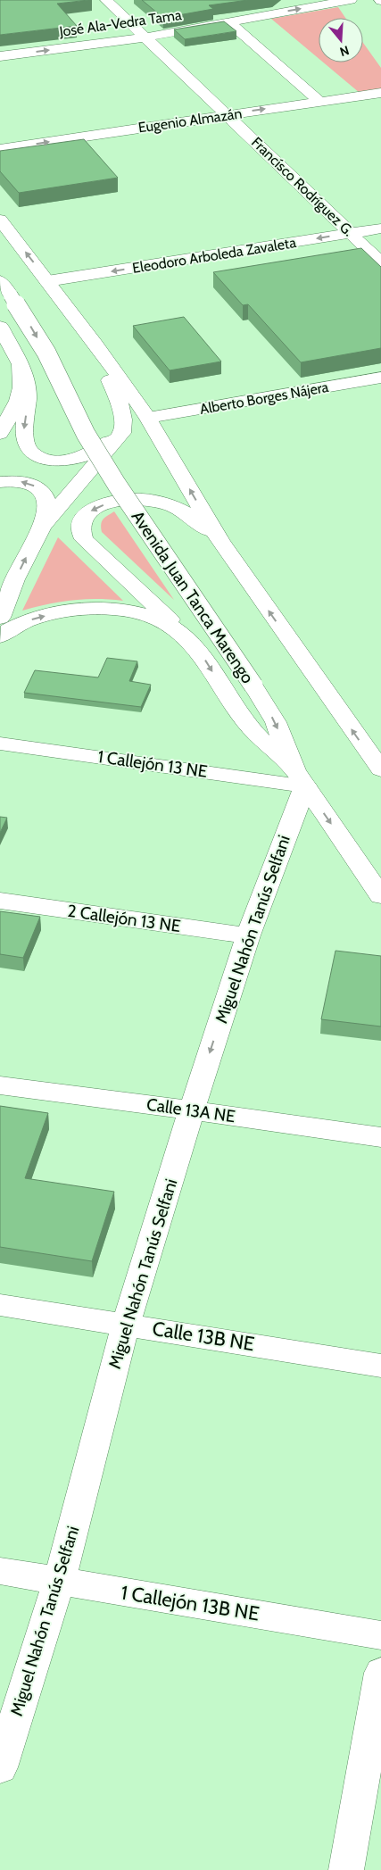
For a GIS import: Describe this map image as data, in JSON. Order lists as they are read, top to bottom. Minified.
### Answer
{"streets":{"street":["José Ala-Vedra Tama","Eugenio Almazán","Francísco Rodríguez G.","Eleodoro Arboleda Zavaleta","Alberto Borges Nájera","Avenida Juan Tanca Marengo","1 Callejón 13 NE","2 Callejón 13 NE","Miguel Nahón Tanús Selfani","Calle 13A NE","Calle 13B NE","1 Callejón 13B NE"]},"crossings":[["José Ala-Vedra Tama","Francísco Rodríguez G."],["Eugenio Almazán","Francísco Rodríguez G."],["Francísco Rodríguez G.","Eleodoro Arboleda Zavaleta"],["Avenida Juan Tanca Marengo","1 Callejón 13 NE"],["Avenida Juan Tanca Marengo","Miguel Nahón Tanús Selfani"],["1 Callejón 13 NE","Miguel Nahón Tanús Selfani"],["2 Callejón 13 NE","Miguel Nahón Tanús Selfani"],["Miguel Nahón Tanús Selfani","Calle 13A NE"],["Miguel Nahón Tanús Selfani","Calle 13B NE"],["Miguel Nahón Tanús Selfani","1 Callejón 13B NE"]],"one_way":["José Ala-Vedra Tama","Eugenio Almazán","Eleodoro Arboleda Zavaleta"],"north":"bottom"}
